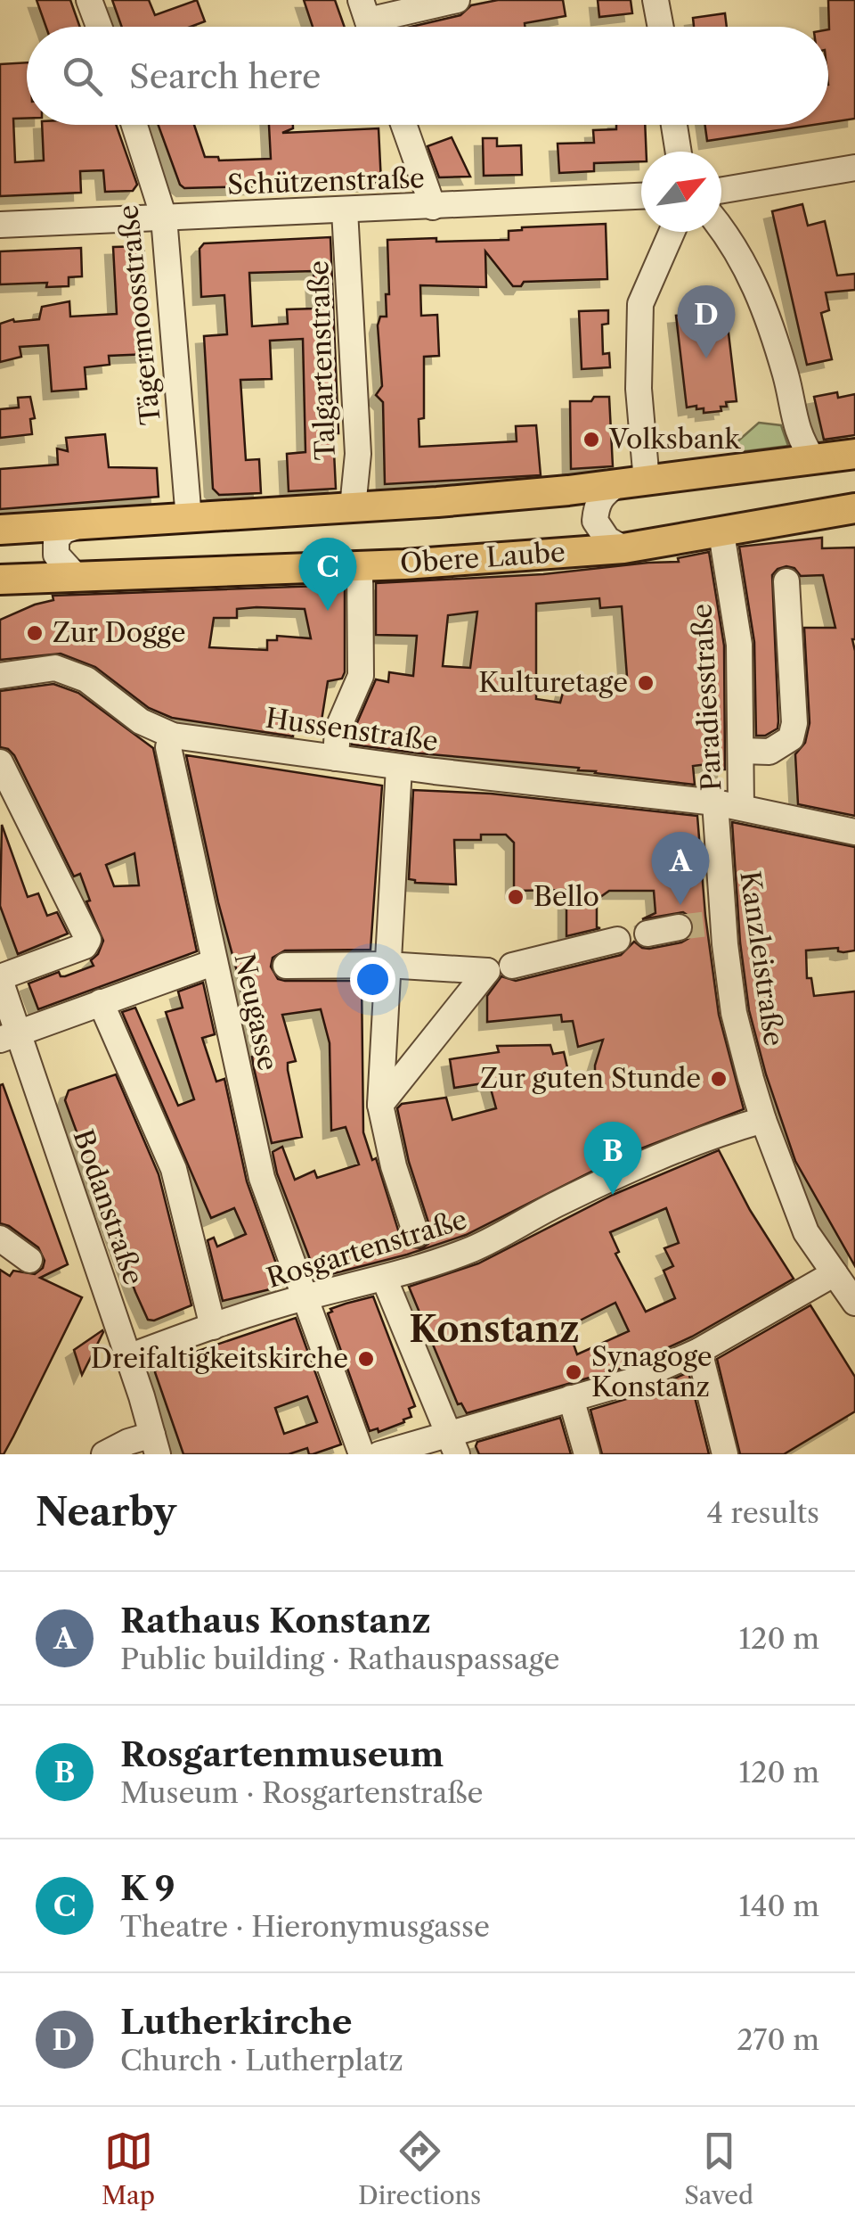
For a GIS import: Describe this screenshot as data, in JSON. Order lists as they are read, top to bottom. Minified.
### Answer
{"streets":{"main road":["Obere Laube"],"street":["Schützenstraße","Tägermoosstraße","Talgartenstraße","Paradiesstraße","Hussenstraße","Kanzleistraße","Neugasse","Bodanstraße","Rosgartenstraße"]},"crossings":[["Schützenstraße","Tägermoosstraße"],["Schützenstraße","Talgartenstraße"],["Obere Laube","Paradiesstraße"],["Paradiesstraße","Hussenstraße"],["Hussenstraße","Kanzleistraße"],["Hussenstraße","Neugasse"],["Kanzleistraße","Rosgartenstraße"],["Neugasse","Rosgartenstraße"],["Bodanstraße","Rosgartenstraße"]],"districts":["Konstanz"],"places":["Volksbank","Zur Dogge","Kulturetage","Bello","Zur guten Stunde","Dreifaltigkeitskirche","Synagoge Konstanz"],"north":"top right","page":{"search":"Search here","pins":["D","C","A","B"],"heading":["Nearby","4 results"],"list":[{"mark":"A","name":"Rathaus Konstanz","note":"Public building · Rathauspassage","value":"120 m"},{"mark":"B","name":"Rosgartenmuseum","note":"Museum · Rosgartenstraße","value":"120 m"},{"mark":"C","name":"K 9","note":"Theatre · Hieronymusgasse","value":"140 m"},{"mark":"D","name":"Lutherkirche","note":"Church · Lutherplatz","value":"270 m"}],"nav":["Map","Directions","Saved"]}}
